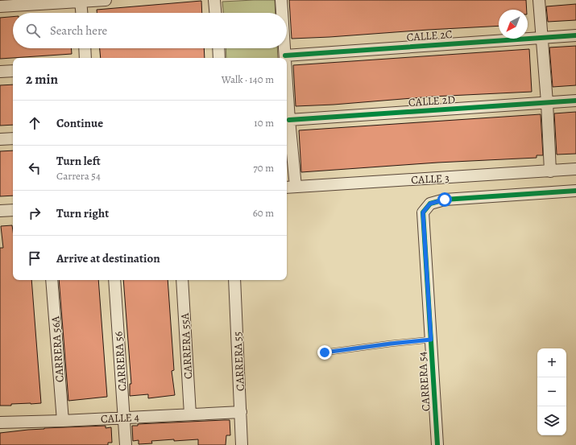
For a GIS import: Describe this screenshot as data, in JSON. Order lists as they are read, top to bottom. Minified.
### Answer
{"streets":{"street":["CALLE 2C","CALLE 2D","CALLE 3","CARRERA 55A","CARRERA 56A","CARRERA 56","CARRERA 55","CARRERA 54","CALLE 4"]},"crossings":[["CARRERA 55A","CALLE 4"],["CARRERA 56A","CALLE 4"],["CARRERA 56","CALLE 4"],["CARRERA 55","CALLE 4"]],"north":"bottom left","page":{"search":"Search here","heading":["2 min","Walk · 140 m"],"list":[["Continue","10 m"],["Turn left","Carrera 54","70 m"],["Turn right","60 m"],"Arrive at destination"],"map_buttons":["+","−"]}}
